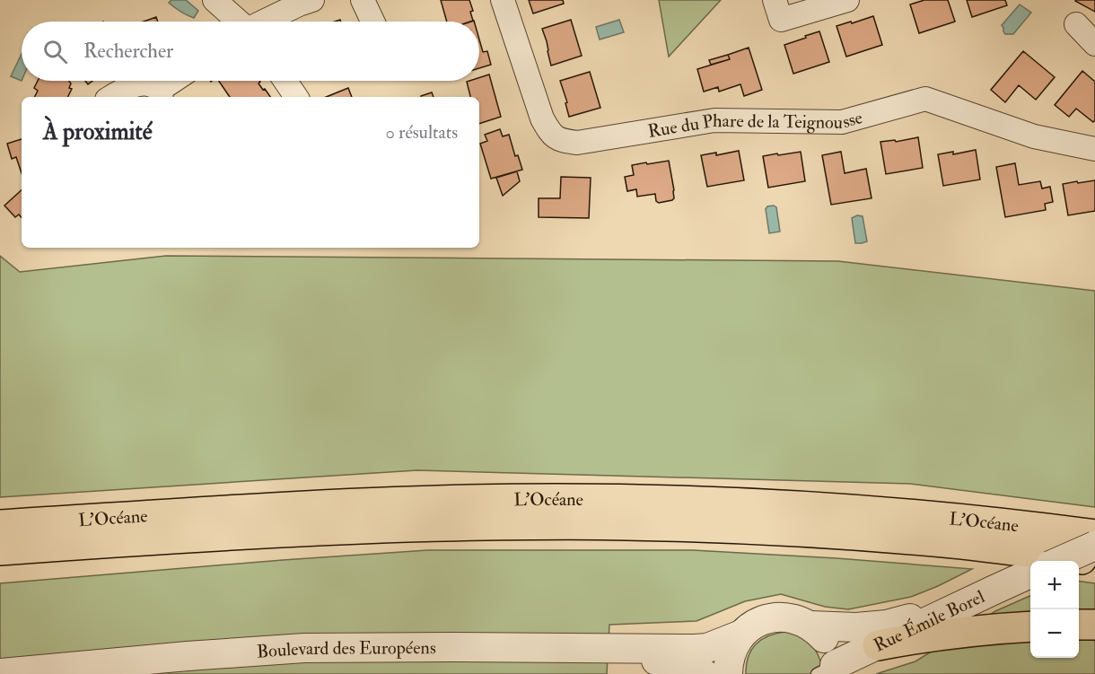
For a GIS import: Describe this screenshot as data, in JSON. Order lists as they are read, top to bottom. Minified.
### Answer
{"streets":{"highway":["L’Océane"],"street":["Rue du Phare de la Teignousse","Rue Émile Borel","Boulevard des Européens"]},"crossings":[["Rue Émile Borel","Boulevard des Européens"]],"page":{"search":"Rechercher","heading":["À proximité","0 résultats"],"map_buttons":["+","−"]}}
